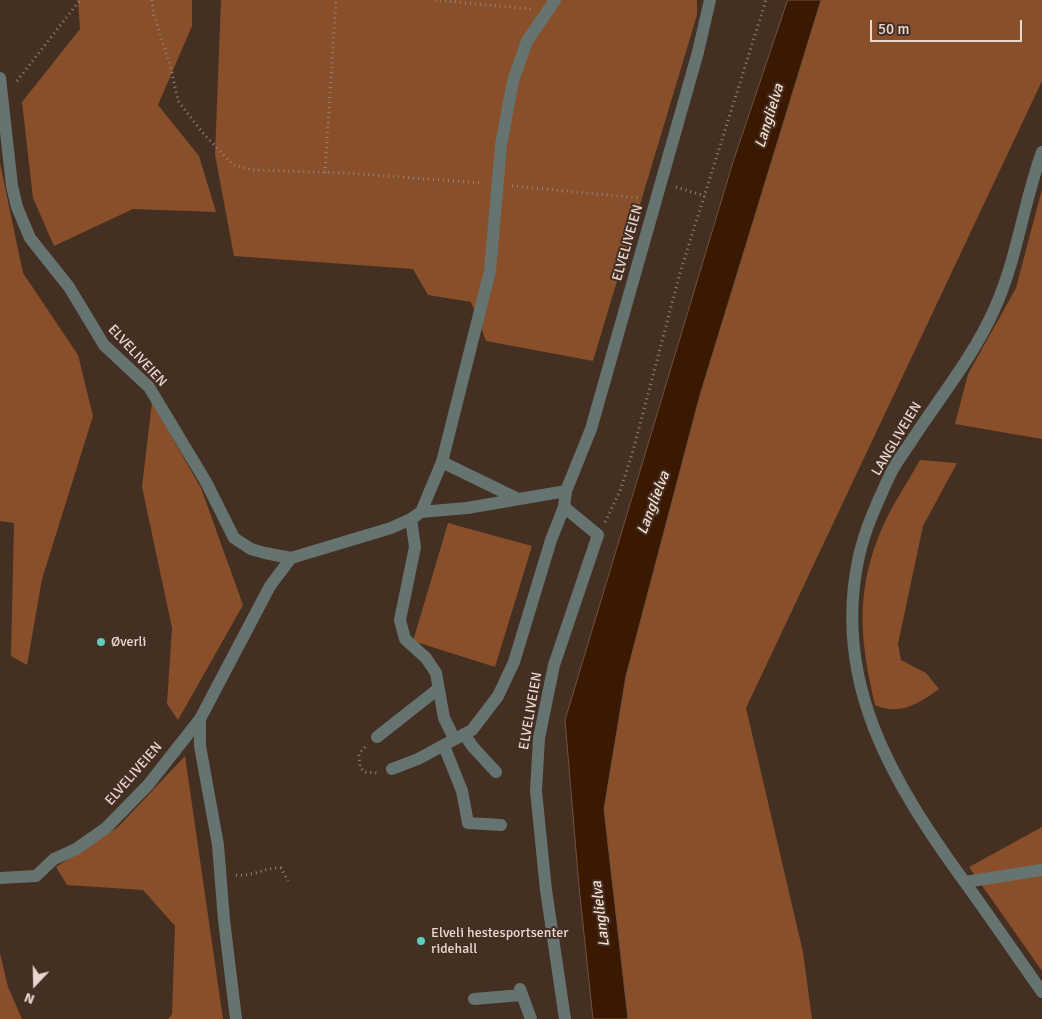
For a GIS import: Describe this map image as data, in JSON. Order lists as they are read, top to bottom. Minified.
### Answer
{"streets":{"street":["ELVELIVEIEN","LANGLIVEIEN"]},"water":["Langlielva"],"places":["Øverli","Elveli hestesportsenter ridehall"],"scale_bar":"50 m","north":"bottom"}
